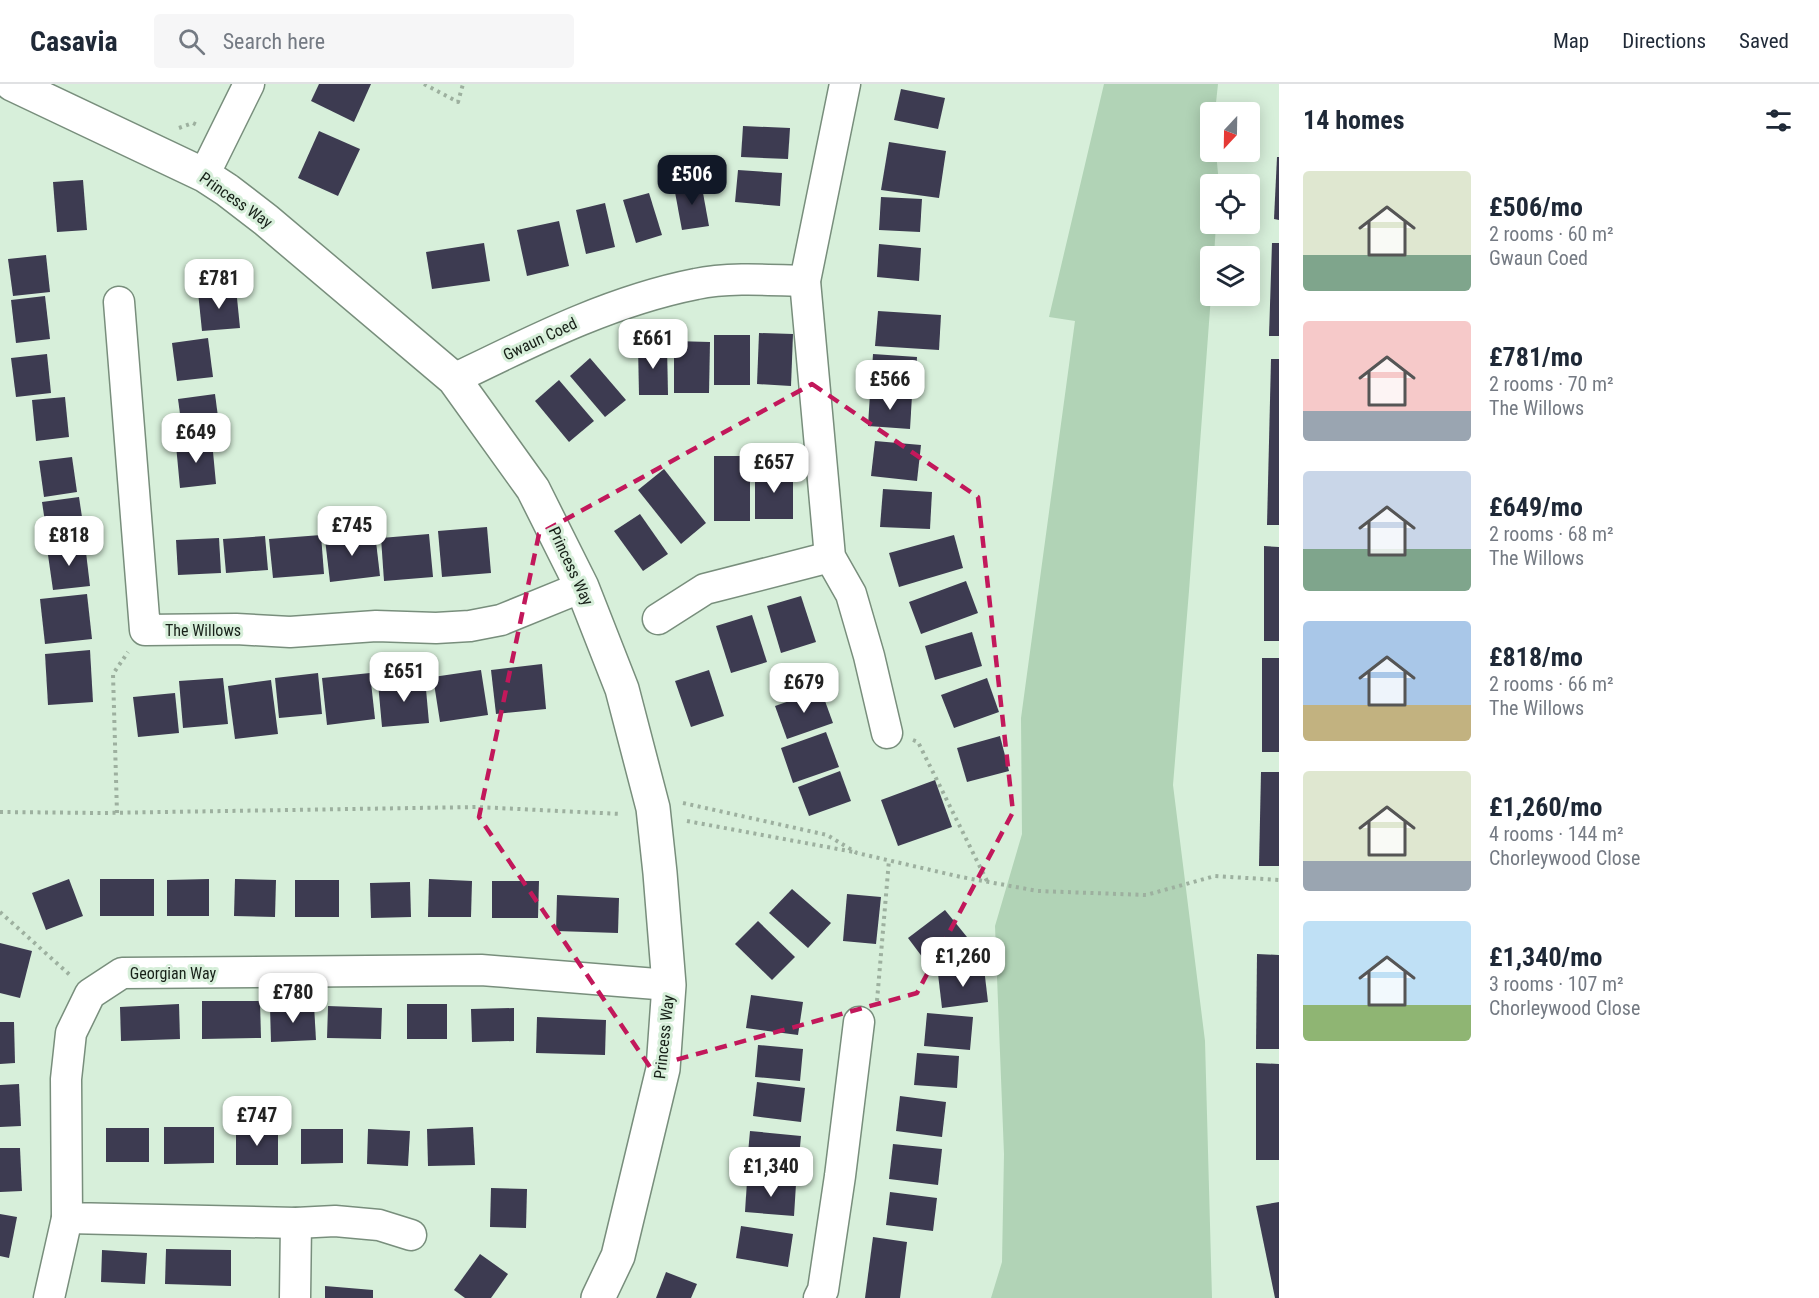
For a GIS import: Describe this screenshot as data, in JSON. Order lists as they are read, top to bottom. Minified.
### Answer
{"streets":{"street":["Princess Way","Gwaun Coed","The Willows","Georgian Way"]},"crossings":[["Princess Way","Gwaun Coed"],["Princess Way","The Willows"],["Princess Way","Georgian Way"]],"north":"bottom","page":{"header":"Casavia","search":"Search here","nav":["Map","Directions","Saved"],"heading":"14 homes","price":["£506","£781","£661","£566","£649","£657","£745","£818","£651","£679","£1,260","£780","£747","£1,340"],"list":[{"name":"£506/mo","note":"2 rooms · 60 m² · Gwaun Coed"},{"name":"£781/mo","note":"2 rooms · 70 m² · The Willows"},{"name":"£649/mo","note":"2 rooms · 68 m² · The Willows"},{"name":"£818/mo","note":"2 rooms · 66 m² · The Willows"},{"name":"£1,260/mo","note":"4 rooms · 144 m² · Chorleywood Close"},{"name":"£1,340/mo","note":"3 rooms · 107 m² · Chorleywood Close"}]}}
